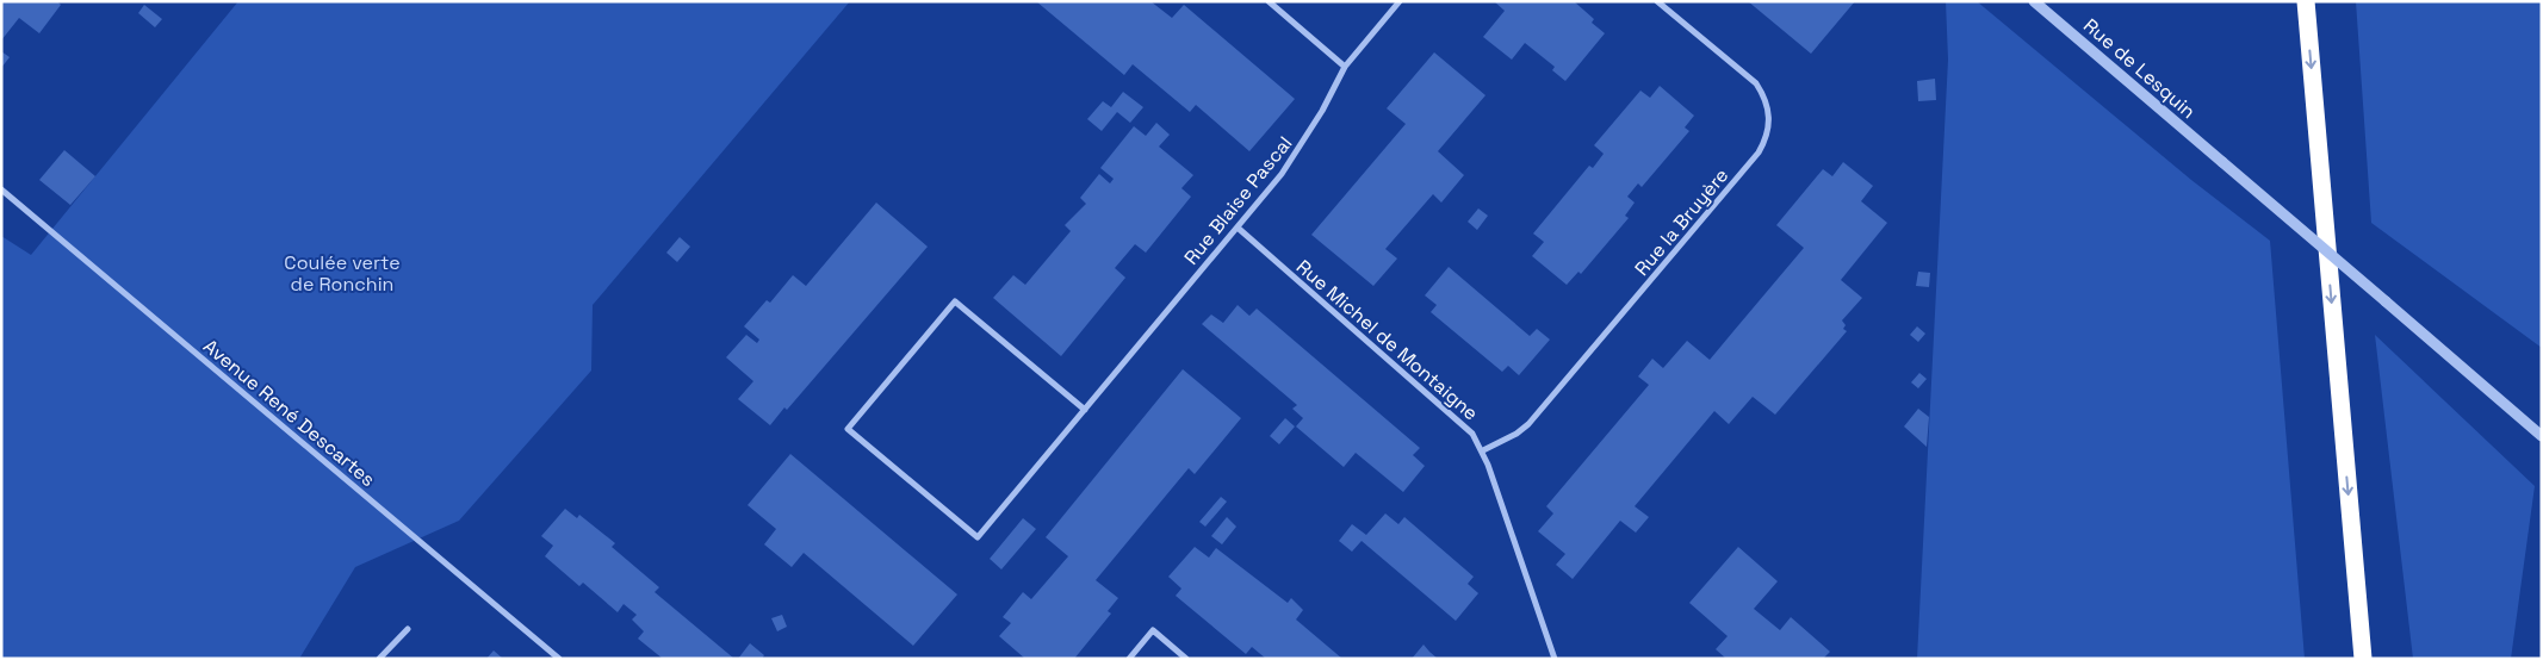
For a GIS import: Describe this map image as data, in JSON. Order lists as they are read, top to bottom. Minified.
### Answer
{"streets":{"street":["Rue de Lesquin","Rue Blaise Pascal","Rue la Bruyère","Rue Michel de Montaigne","Avenue René Descartes"]},"crossings":[["Rue Blaise Pascal","Rue Michel de Montaigne"],["Rue la Bruyère","Rue Michel de Montaigne"]],"parks":["Coulée verte de Ronchin"]}
